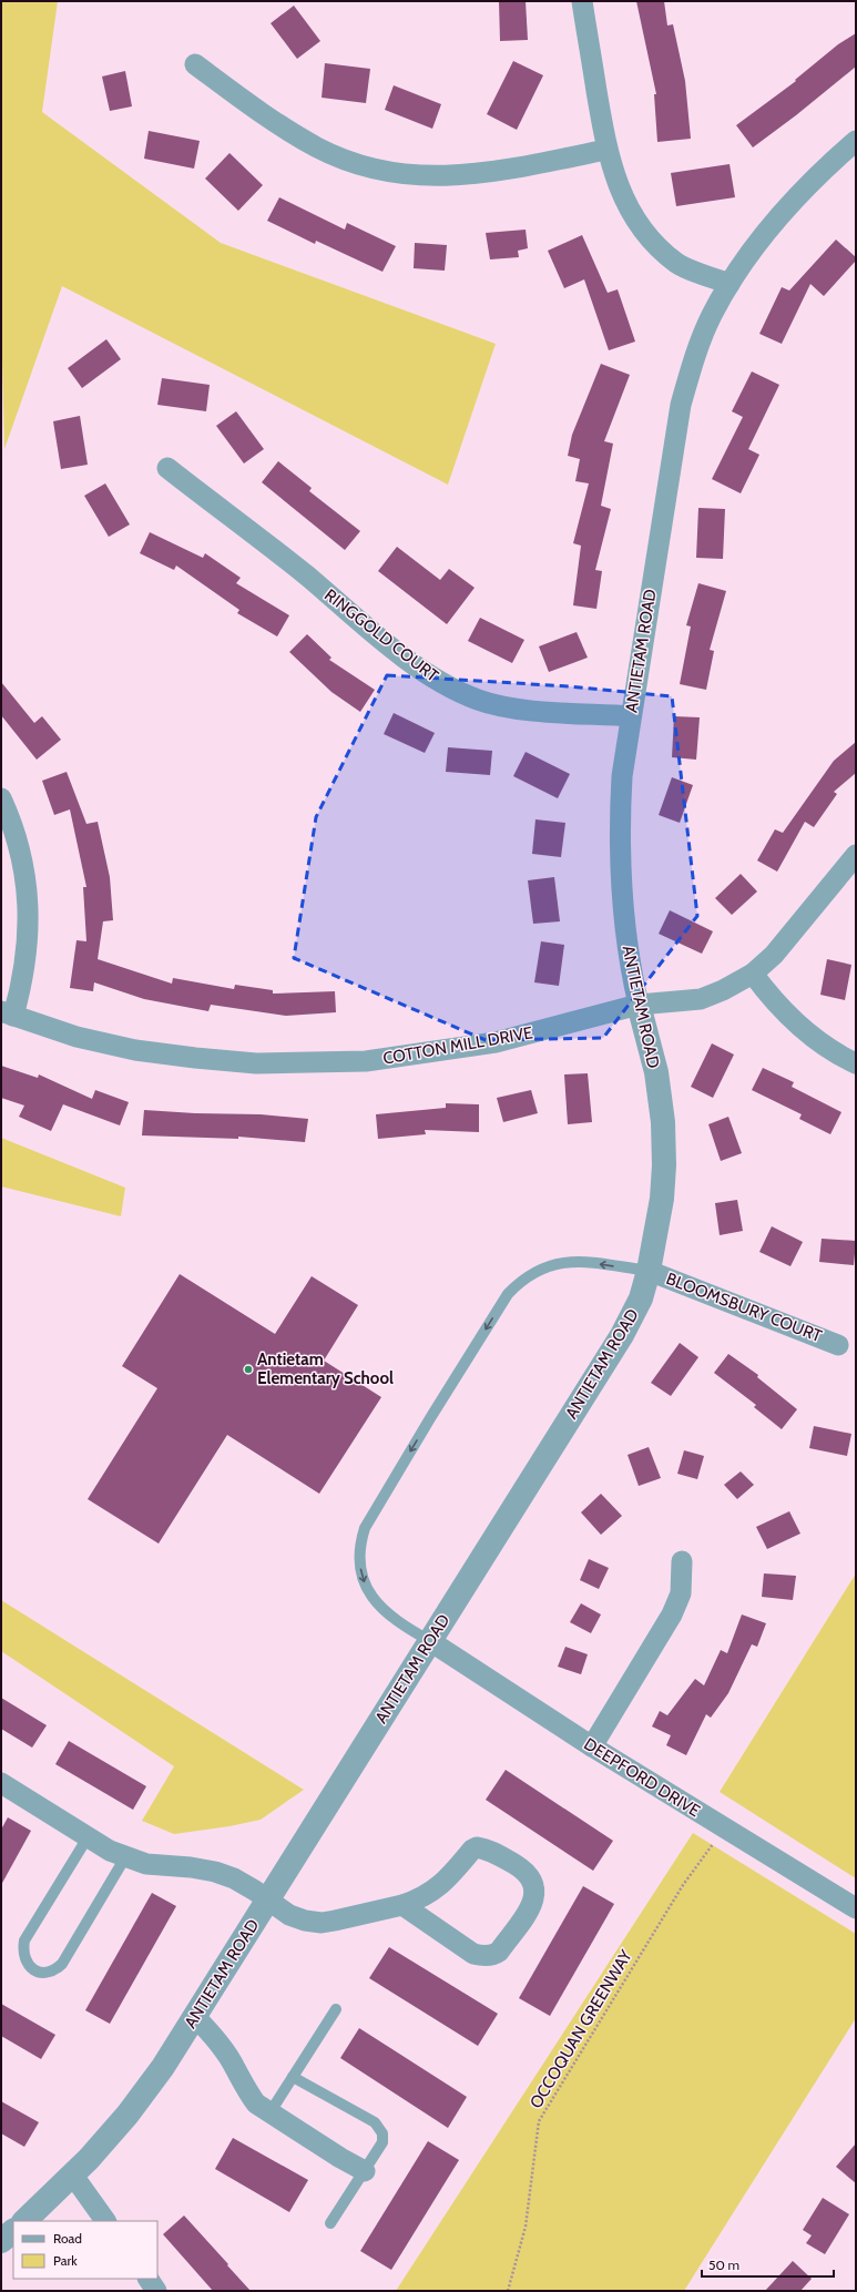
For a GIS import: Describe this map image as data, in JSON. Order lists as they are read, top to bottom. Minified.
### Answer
{"streets":{"street":["RINGGOLD COURT","ANTIETAM ROAD","COTTON MILL DRIVE","BLOOMSBURY COURT","DEEPFORD DRIVE"],"path":["OCCOQUAN GREENWAY"]},"crossings":[["RINGGOLD COURT","ANTIETAM ROAD"],["ANTIETAM ROAD","COTTON MILL DRIVE"],["ANTIETAM ROAD","BLOOMSBURY COURT"],["ANTIETAM ROAD","DEEPFORD DRIVE"],["DEEPFORD DRIVE","OCCOQUAN GREENWAY"]],"places":["Antietam Elementary School"],"legend":["Road","Park"],"scale_bar":"50 m"}
